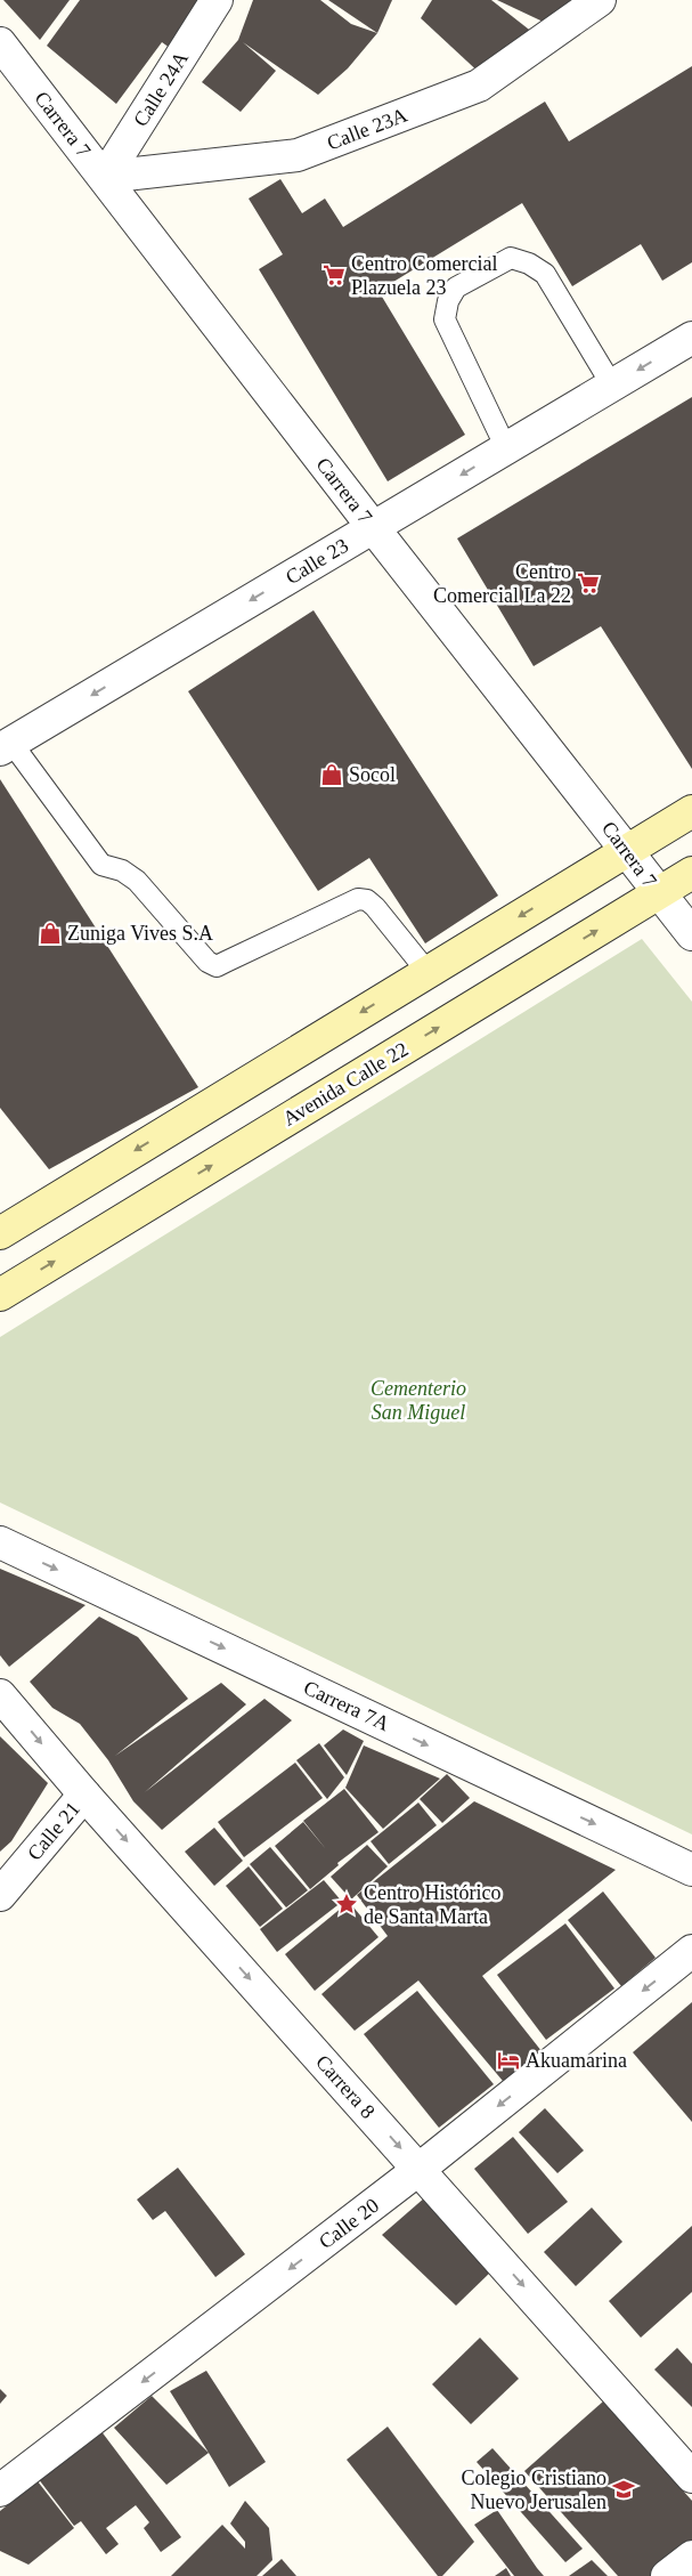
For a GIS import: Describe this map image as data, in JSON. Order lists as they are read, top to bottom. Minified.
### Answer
{"streets":{"main road":["Avenida Calle 22"],"street":["Calle 24A","Carrera 7","Calle 23A","Calle 23","Carrera 7A","Calle 21","Carrera 8","Calle 20"]},"crossings":[["Calle 24A","Carrera 7"],["Calle 24A","Calle 23A"],["Carrera 7","Calle 23A"],["Carrera 7","Calle 23"],["Carrera 7","Avenida Calle 22"],["Calle 21","Carrera 8"],["Carrera 8","Calle 20"]],"one_way":["Calle 23","Carrera 7A","Carrera 8","Calle 20"],"parks":["Cementerio San Miguel"],"places":{"supermarket":["Centro Comercial Plazuela 23","Centro Comercial La 22"],"shop":["Socol","Zuniga Vives S.A"],"place":["Centro Histórico de Santa Marta"],"hotel":["Akuamarina"],"school or university":["Colegio Cristiano Nuevo Jerusalen"]}}
